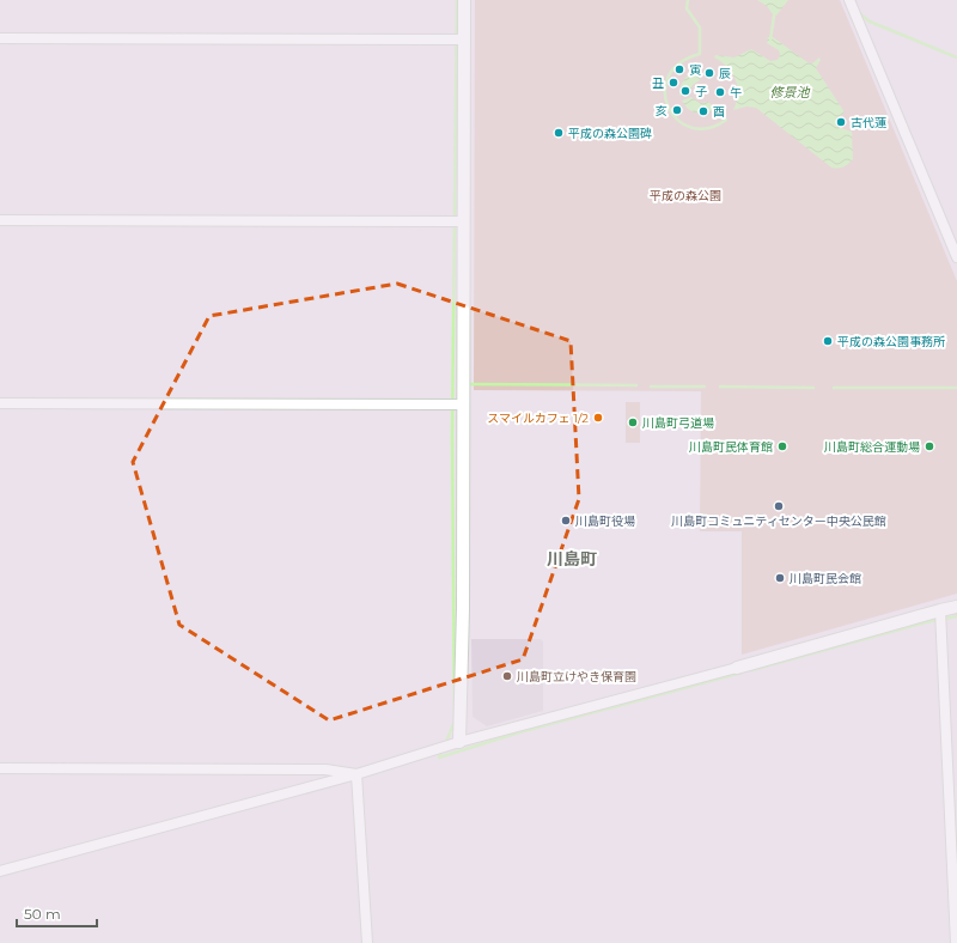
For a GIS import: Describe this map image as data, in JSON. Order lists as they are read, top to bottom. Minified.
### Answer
{"districts":["川島町"],"water":["修景池"],"parks":["平成の森公園"],"places":["寅","辰","丑","子","午","亥","酉","古代蓮","平成の森公園碑","平成の森公園事務所","スマイルカフェ 1/2","川島町弓道場","川島町民体育館","川島町総合運動場","川島町コミュニティセンター中央公民館","川島町役場","川島町民会館","川島町立けやき保育園"],"scale_bar":"50 m"}
